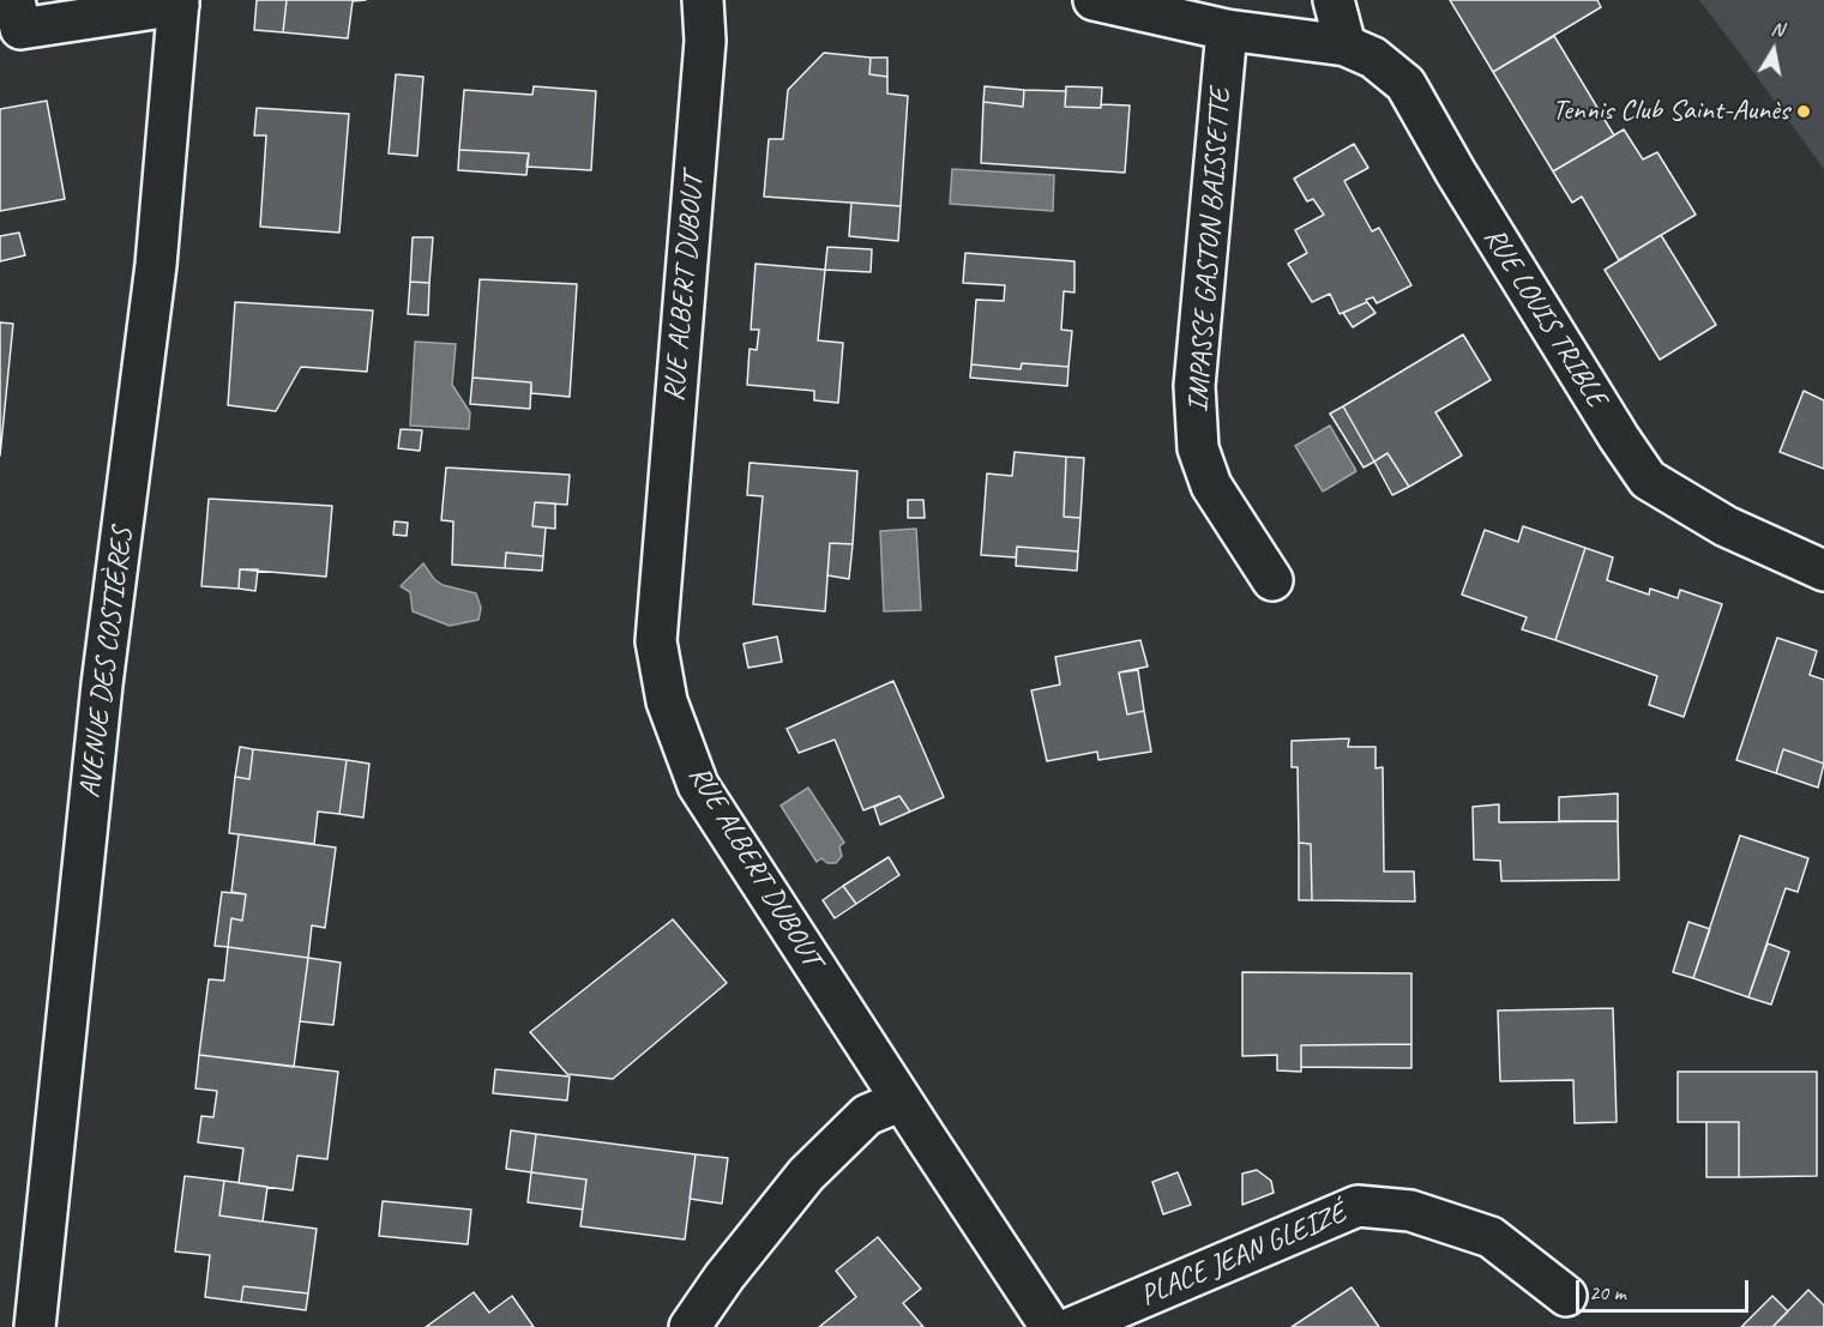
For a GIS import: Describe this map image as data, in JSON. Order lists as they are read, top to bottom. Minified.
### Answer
{"streets":{"street":["IMPASSE GASTON BAISSETTE","RUE ALBERT DUBOUT","RUE LOUIS TRIBLE","AVENUE DES COSTIÈRES","PLACE JEAN GLEIZÉ"]},"crossings":[["IMPASSE GASTON BAISSETTE","RUE LOUIS TRIBLE"]],"places":["Tennis Club Saint-Aunès"],"scale_bar":"20 m","north":"top"}
